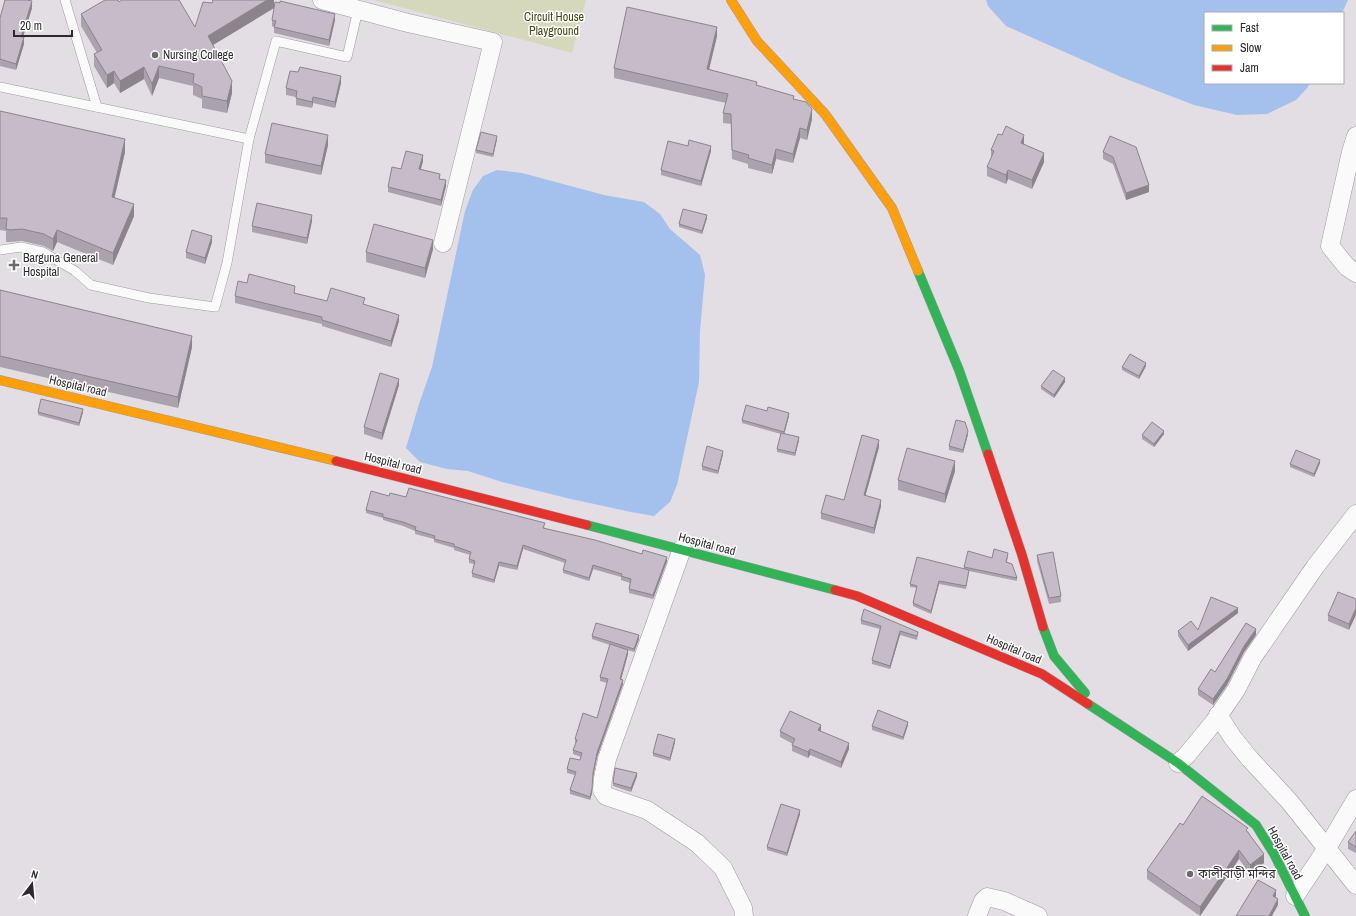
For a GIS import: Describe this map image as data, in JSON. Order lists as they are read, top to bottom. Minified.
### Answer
{"streets":{"street":["Hospital road"]},"parks":["Circuit House Playground"],"places":{"other":["Nursing College","কালীবাড়ী মন্দির"],"health":["Barguna General Hospital"]},"legend":["Fast","Slow","Jam"],"scale_bar":"20 m","north":"top"}
